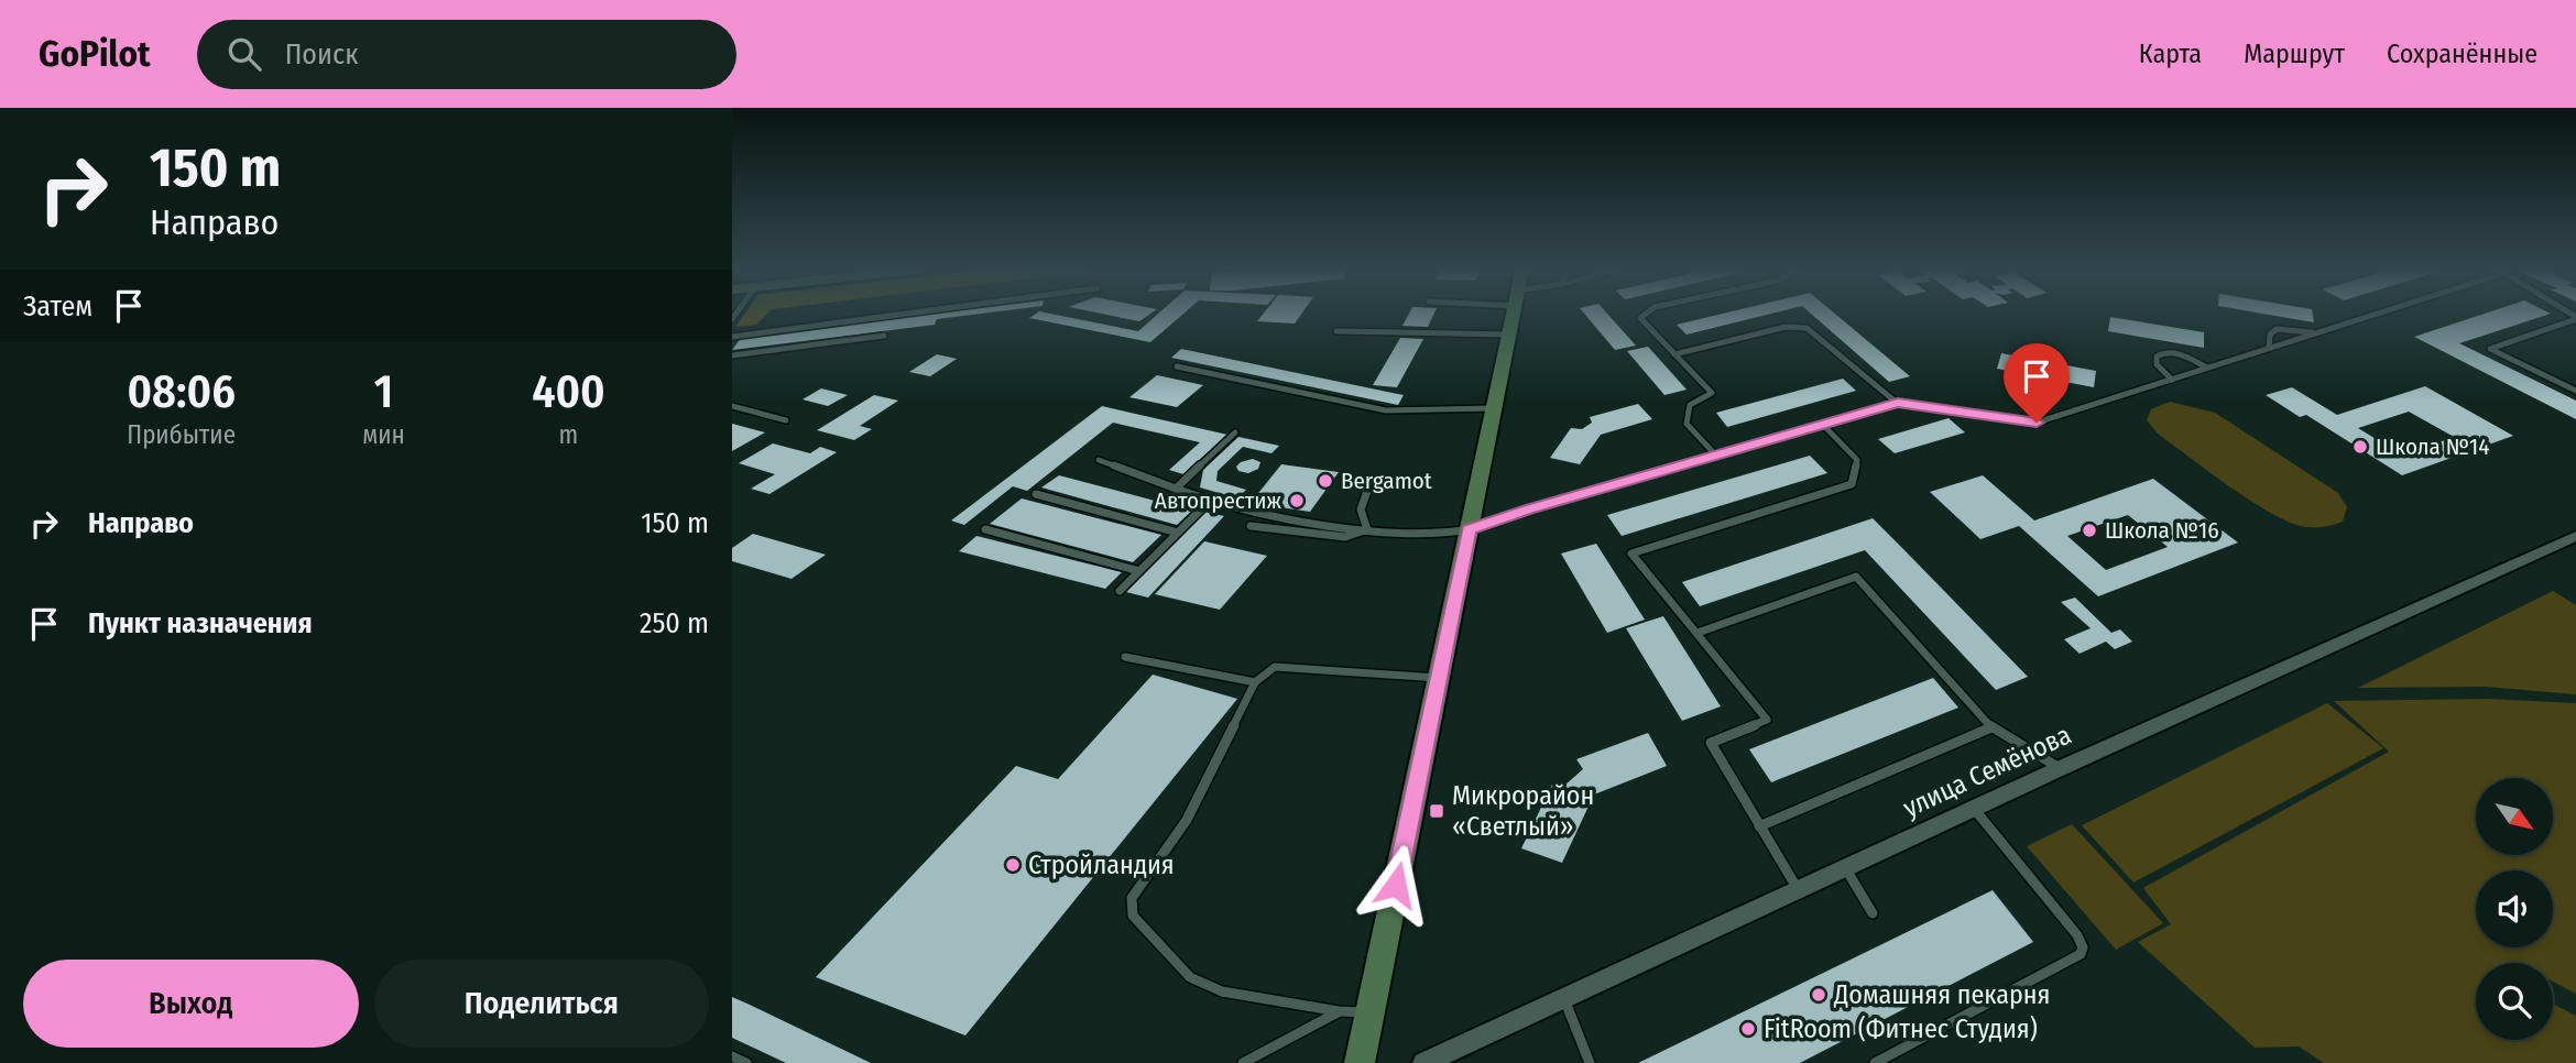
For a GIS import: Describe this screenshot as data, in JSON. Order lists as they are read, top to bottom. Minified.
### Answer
{"streets":{"street":["улица Семёнова"]},"places":{"other":["Школа №14","Bergamot","Автопрестиж","Школа №16","Стройландия","Домашняя пекарня","FitRoom (Фитнес Студия)"],"transit":["Микрорайон «Светлый»"]},"north":"bottom right","page":{"header":"GoPilot","search":"Поиск","nav":["Карта","Маршрут","Сохранённые"],"turn":["150 m","Направо"],"then":"Затем","eta":["08:06","Прибытие","1","мин","400","m"],"list":[{"name":"Направо","value":"150 m"},{"name":"Пункт назначения","value":"250 m"}],"buttons":["Выход","Поделиться"]}}
